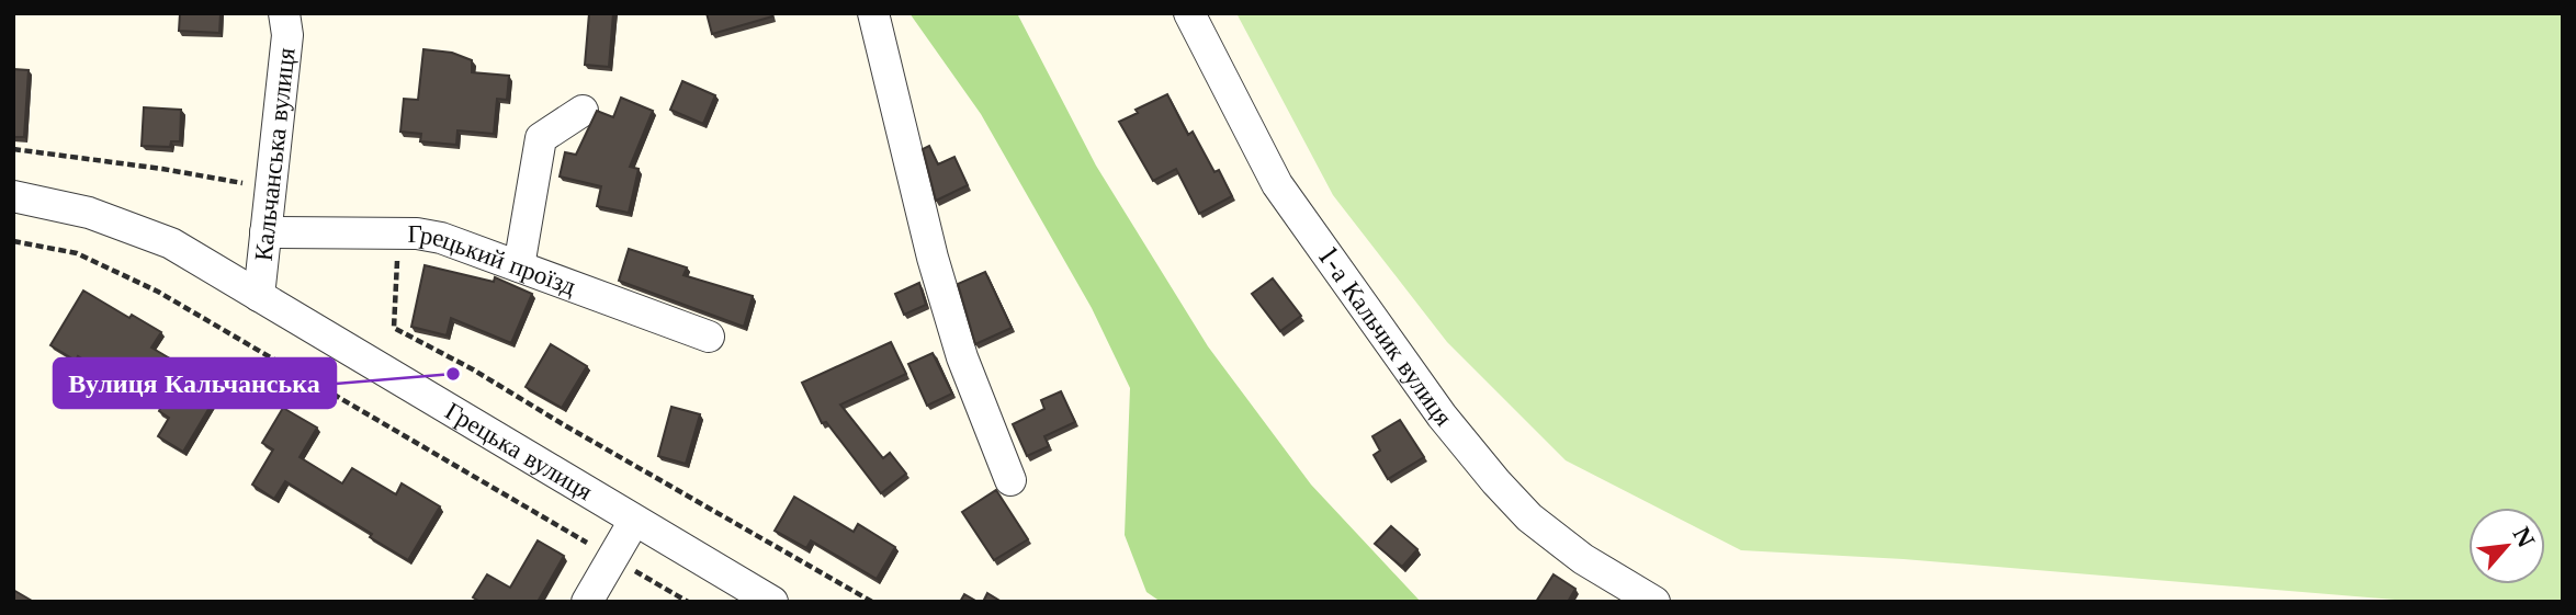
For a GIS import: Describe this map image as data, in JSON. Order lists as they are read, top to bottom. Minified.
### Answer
{"streets":{"street":["Кальчанська вулиця","Грецький проїзд","1-а Кальчик вулиця","Грецька вулиця"]},"crossings":[["Кальчанська вулиця","Грецький проїзд"],["Кальчанська вулиця","Грецька вулиця"]],"places":["Вулиця Кальчанська"],"north":"top right"}
